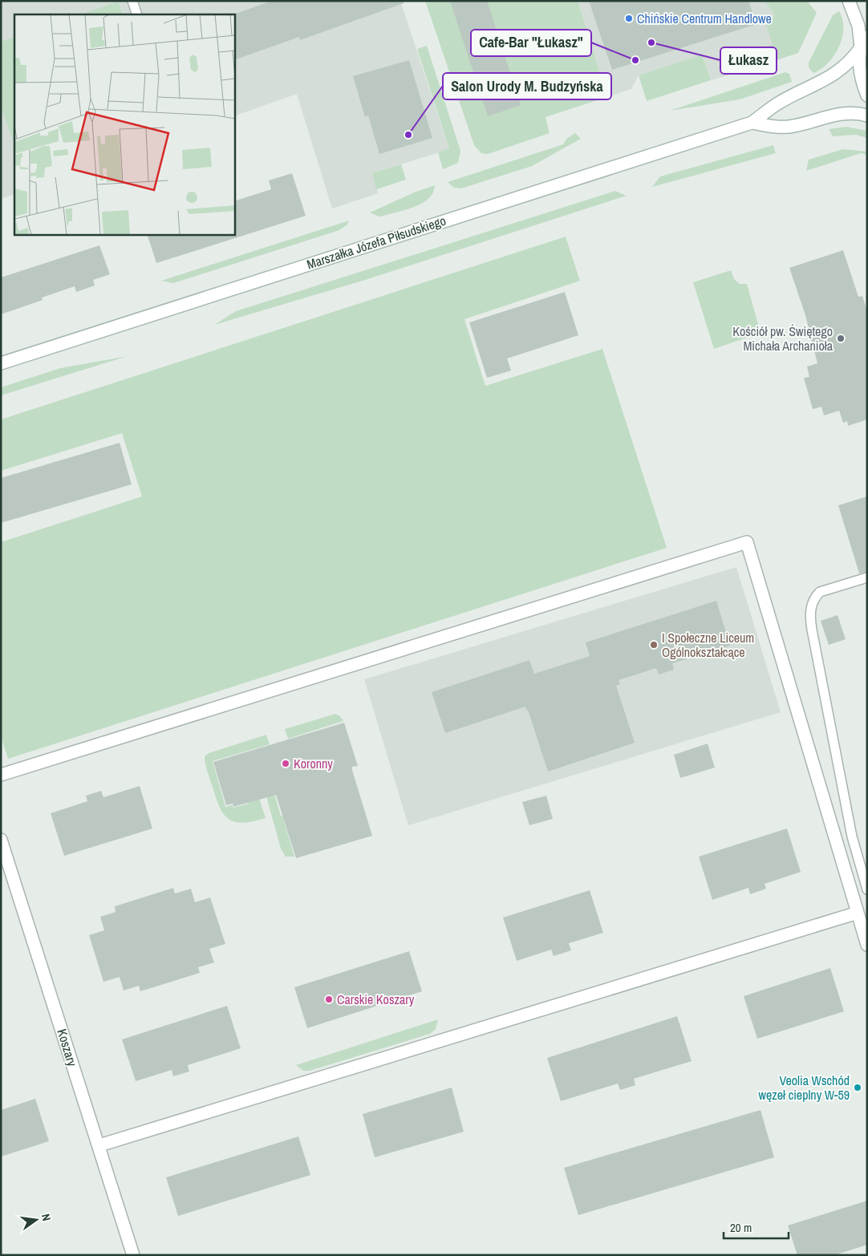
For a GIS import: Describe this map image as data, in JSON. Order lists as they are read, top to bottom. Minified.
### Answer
{"streets":{"street":["Marszałka Józefa Piłsudskiego","Koszary"]},"places":["Chińskie Centrum Handlowe","Łukasz","Cafe-Bar \"Łukasz\"","Salon Urody M. Budzyńska","Kościół pw. Świętego Michała Archanioła","I Społeczne Liceum Ogólnokształcące","Koronny","Carskie Koszary","Veolia Wschód węzeł cieplny W-59"],"scale_bar":"20 m","north":"right"}
